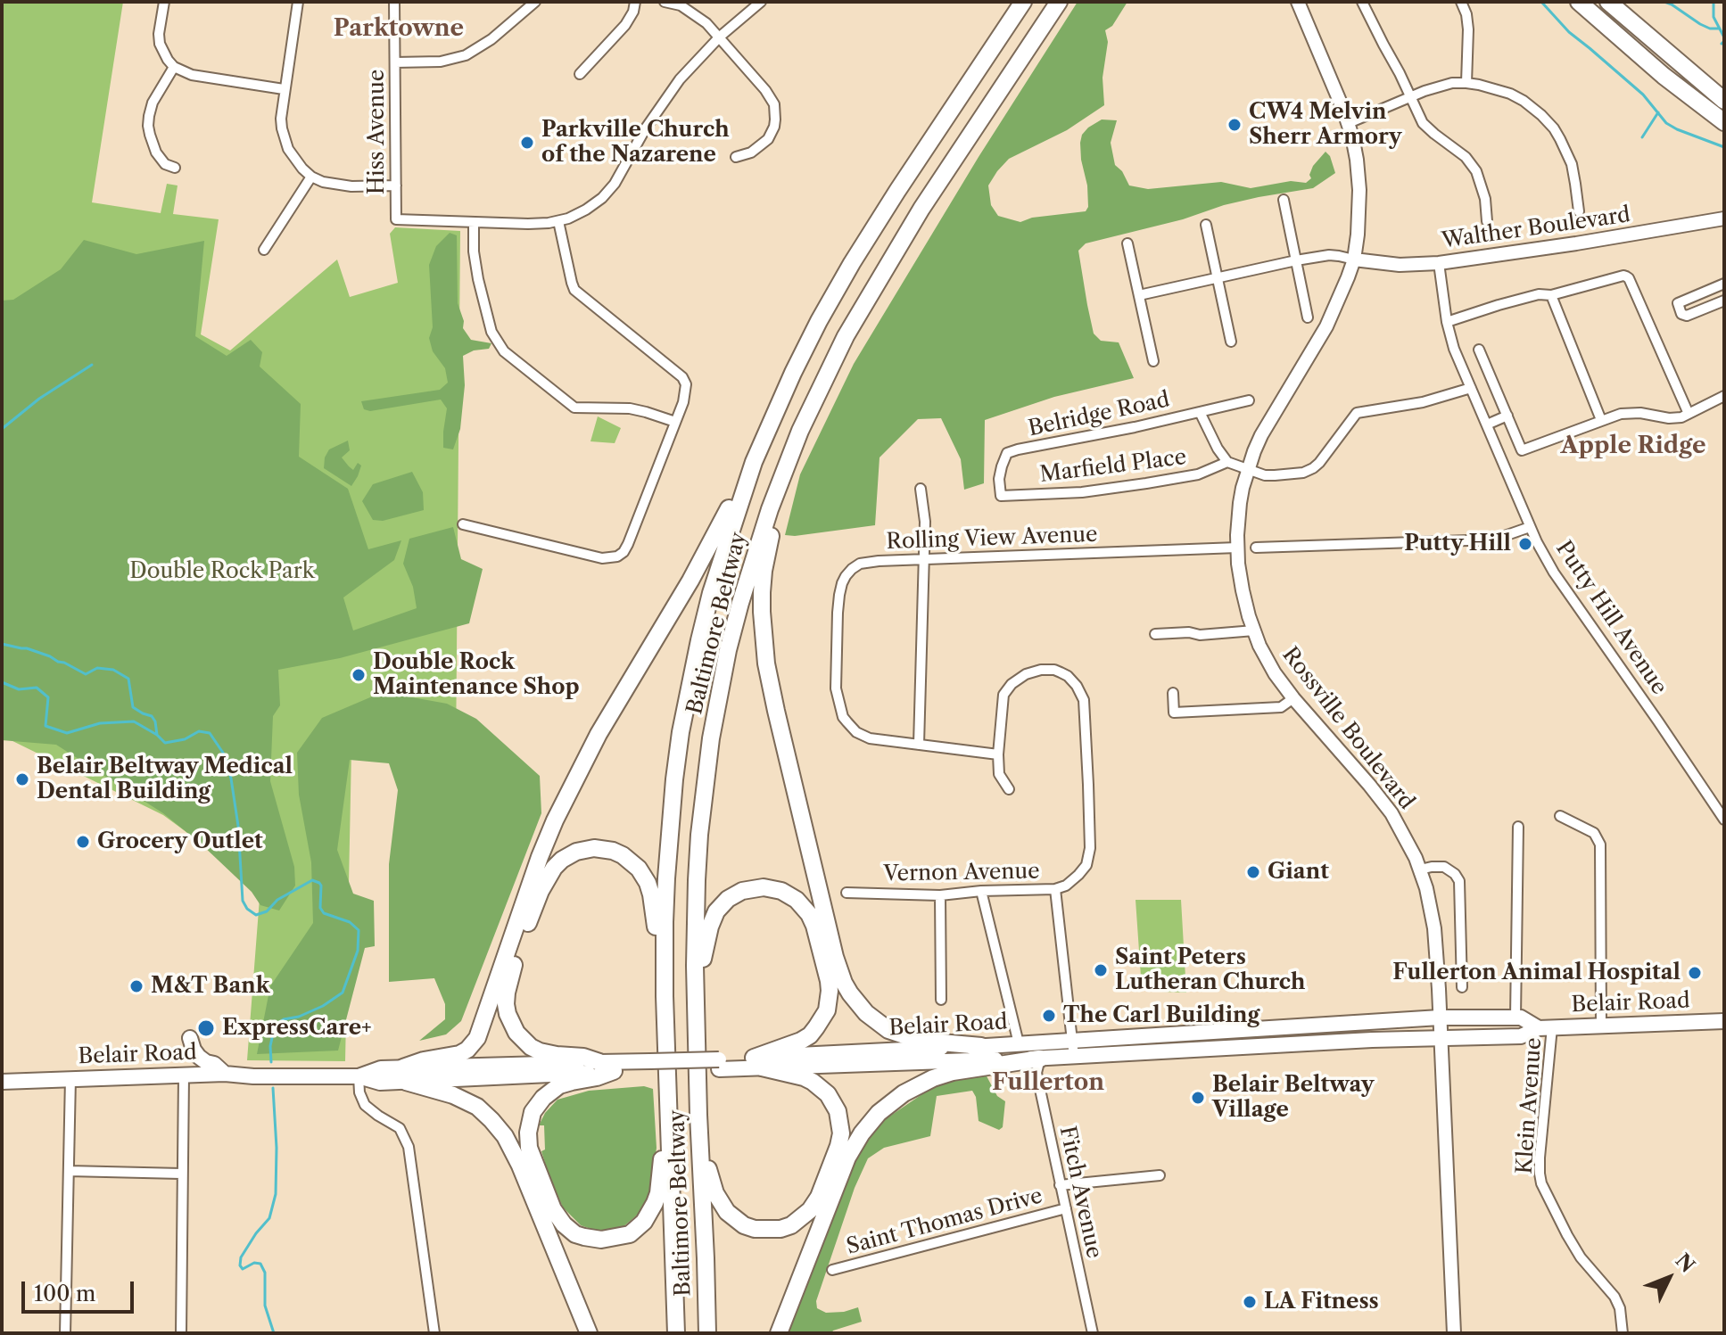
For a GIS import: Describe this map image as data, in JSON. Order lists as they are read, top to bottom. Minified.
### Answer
{"streets":{"highway":["Baltimore Beltway"],"main road":["Walther Boulevard","Rossville Boulevard","Belair Road"],"street":["Hiss Avenue","Belridge Road","Marfield Place","Rolling View Avenue","Putty Hill Avenue","Vernon Avenue","Klein Avenue","Fitch Avenue","Saint Thomas Drive"]},"crossings":[["Walther Boulevard","Putty Hill Avenue"],["Walther Boulevard","Rossville Boulevard"],["Belridge Road","Marfield Place"],["Rolling View Avenue","Rossville Boulevard"],["Rolling View Avenue","Vernon Avenue"],["Rossville Boulevard","Belair Road"],["Belair Road","Klein Avenue"],["Belair Road","Fitch Avenue"],["Fitch Avenue","Saint Thomas Drive"]],"districts":["Parktowne","Apple Ridge","Fullerton"],"parks":["Double Rock Park"],"places":["CW4 Melvin Sherr Armory","Parkville Church of the Nazarene","Putty Hill","Double Rock Maintenance Shop","Belair Beltway Medical Dental Building","Grocery Outlet","Giant","Saint Peters Lutheran Church","Fullerton Animal Hospital","M&T Bank","The Carl Building","ExpressCare+","Belair Beltway Village","LA Fitness"],"scale_bar":"100 m","north":"top right"}
